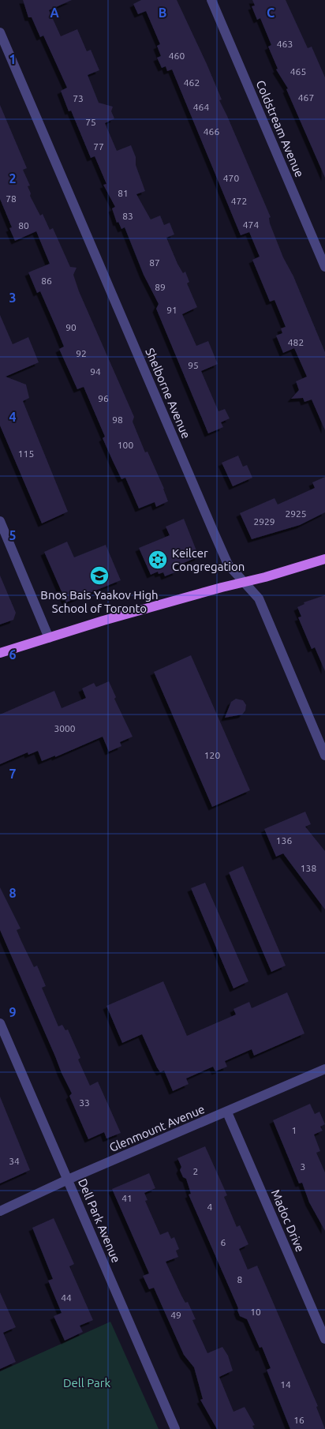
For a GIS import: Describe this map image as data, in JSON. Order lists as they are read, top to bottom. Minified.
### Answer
{"streets":{"street":["Coldstream Avenue","Shelborne Avenue","Glenmount Avenue","Dell Park Avenue","Madoc Drive"]},"crossings":[["Glenmount Avenue","Dell Park Avenue"],["Glenmount Avenue","Madoc Drive"]],"parks":["Dell Park"],"places":{"synagogue":["Keilcer Congregation"],"school or university":["Bnos Bais Yaakov High School of Toronto"]},"house_numbers":["463","460","465","462","467","73","464","75","466","77","470","81","78","472","83","474","80","87","86","89","91","90","482","92","95","94","96","98","100","115","2925","2929","3000","120","136","138","33","1","34","3","2","41","4","6","8","44","10","49","14","16"],"grid":{"columns":["A","B","C"],"rows":["1","2","3","4","5","6","7","8","9"]}}
